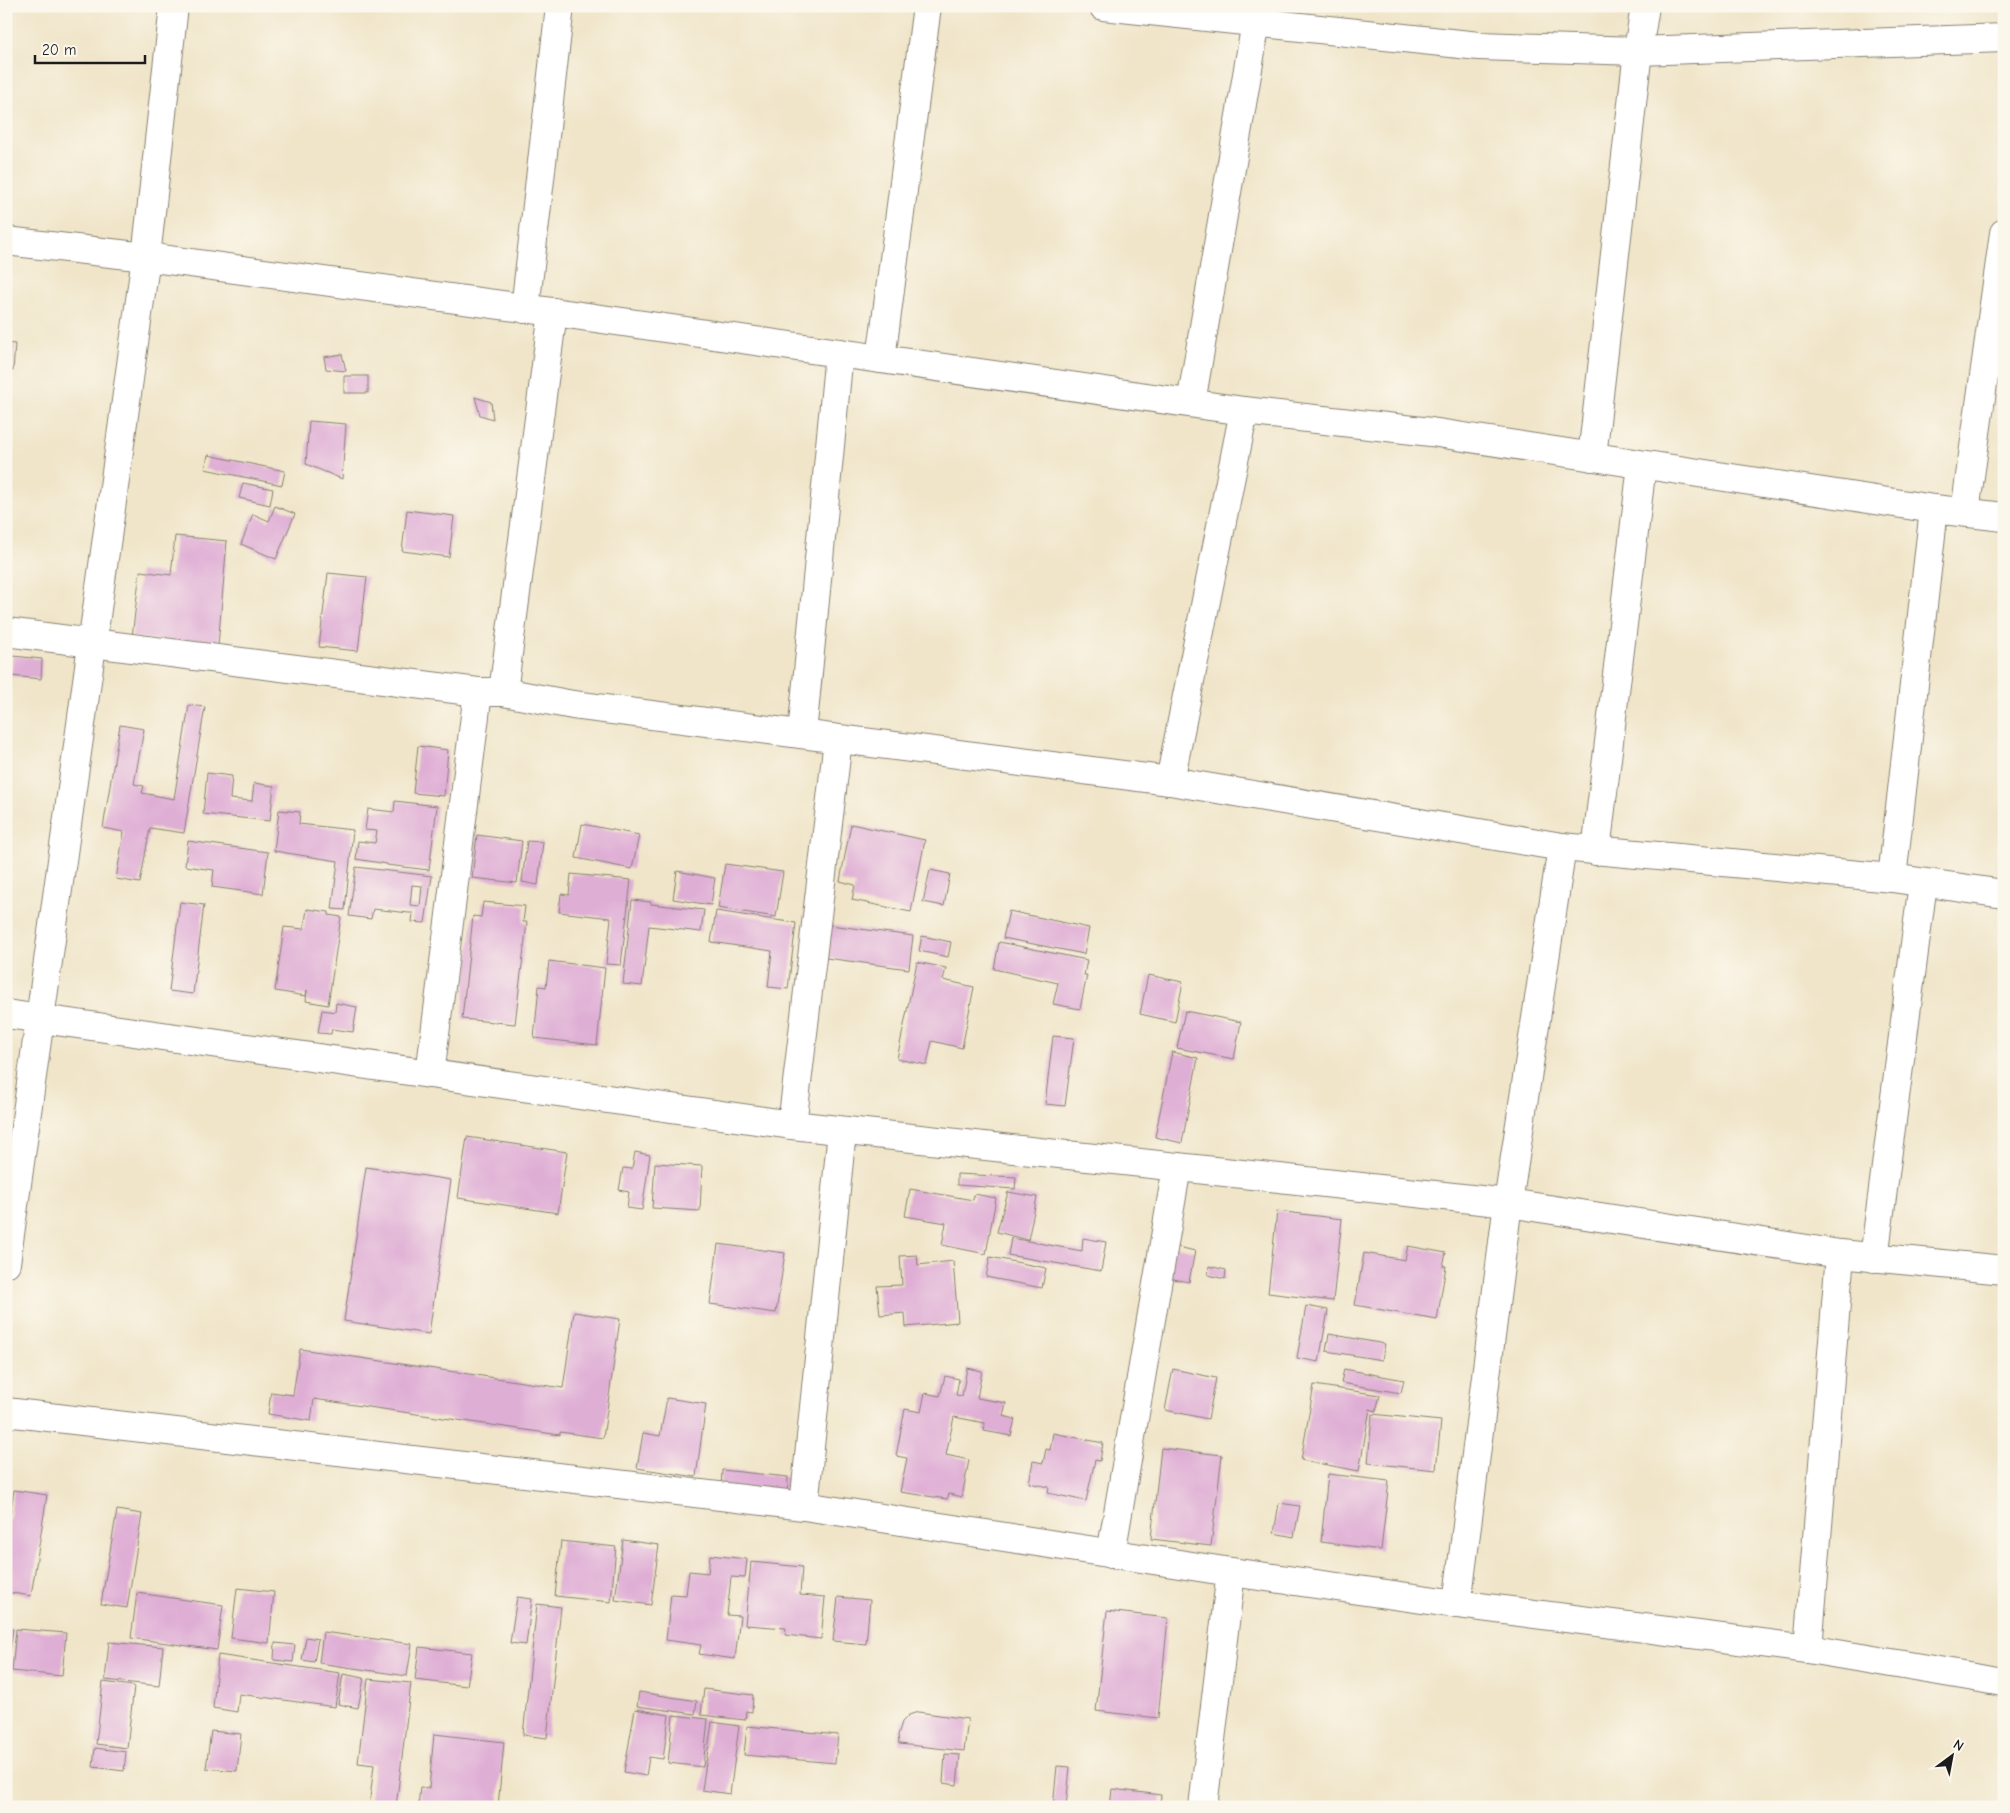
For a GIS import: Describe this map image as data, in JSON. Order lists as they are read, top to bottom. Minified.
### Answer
{"scale_bar":"20 m","north":"top right"}
